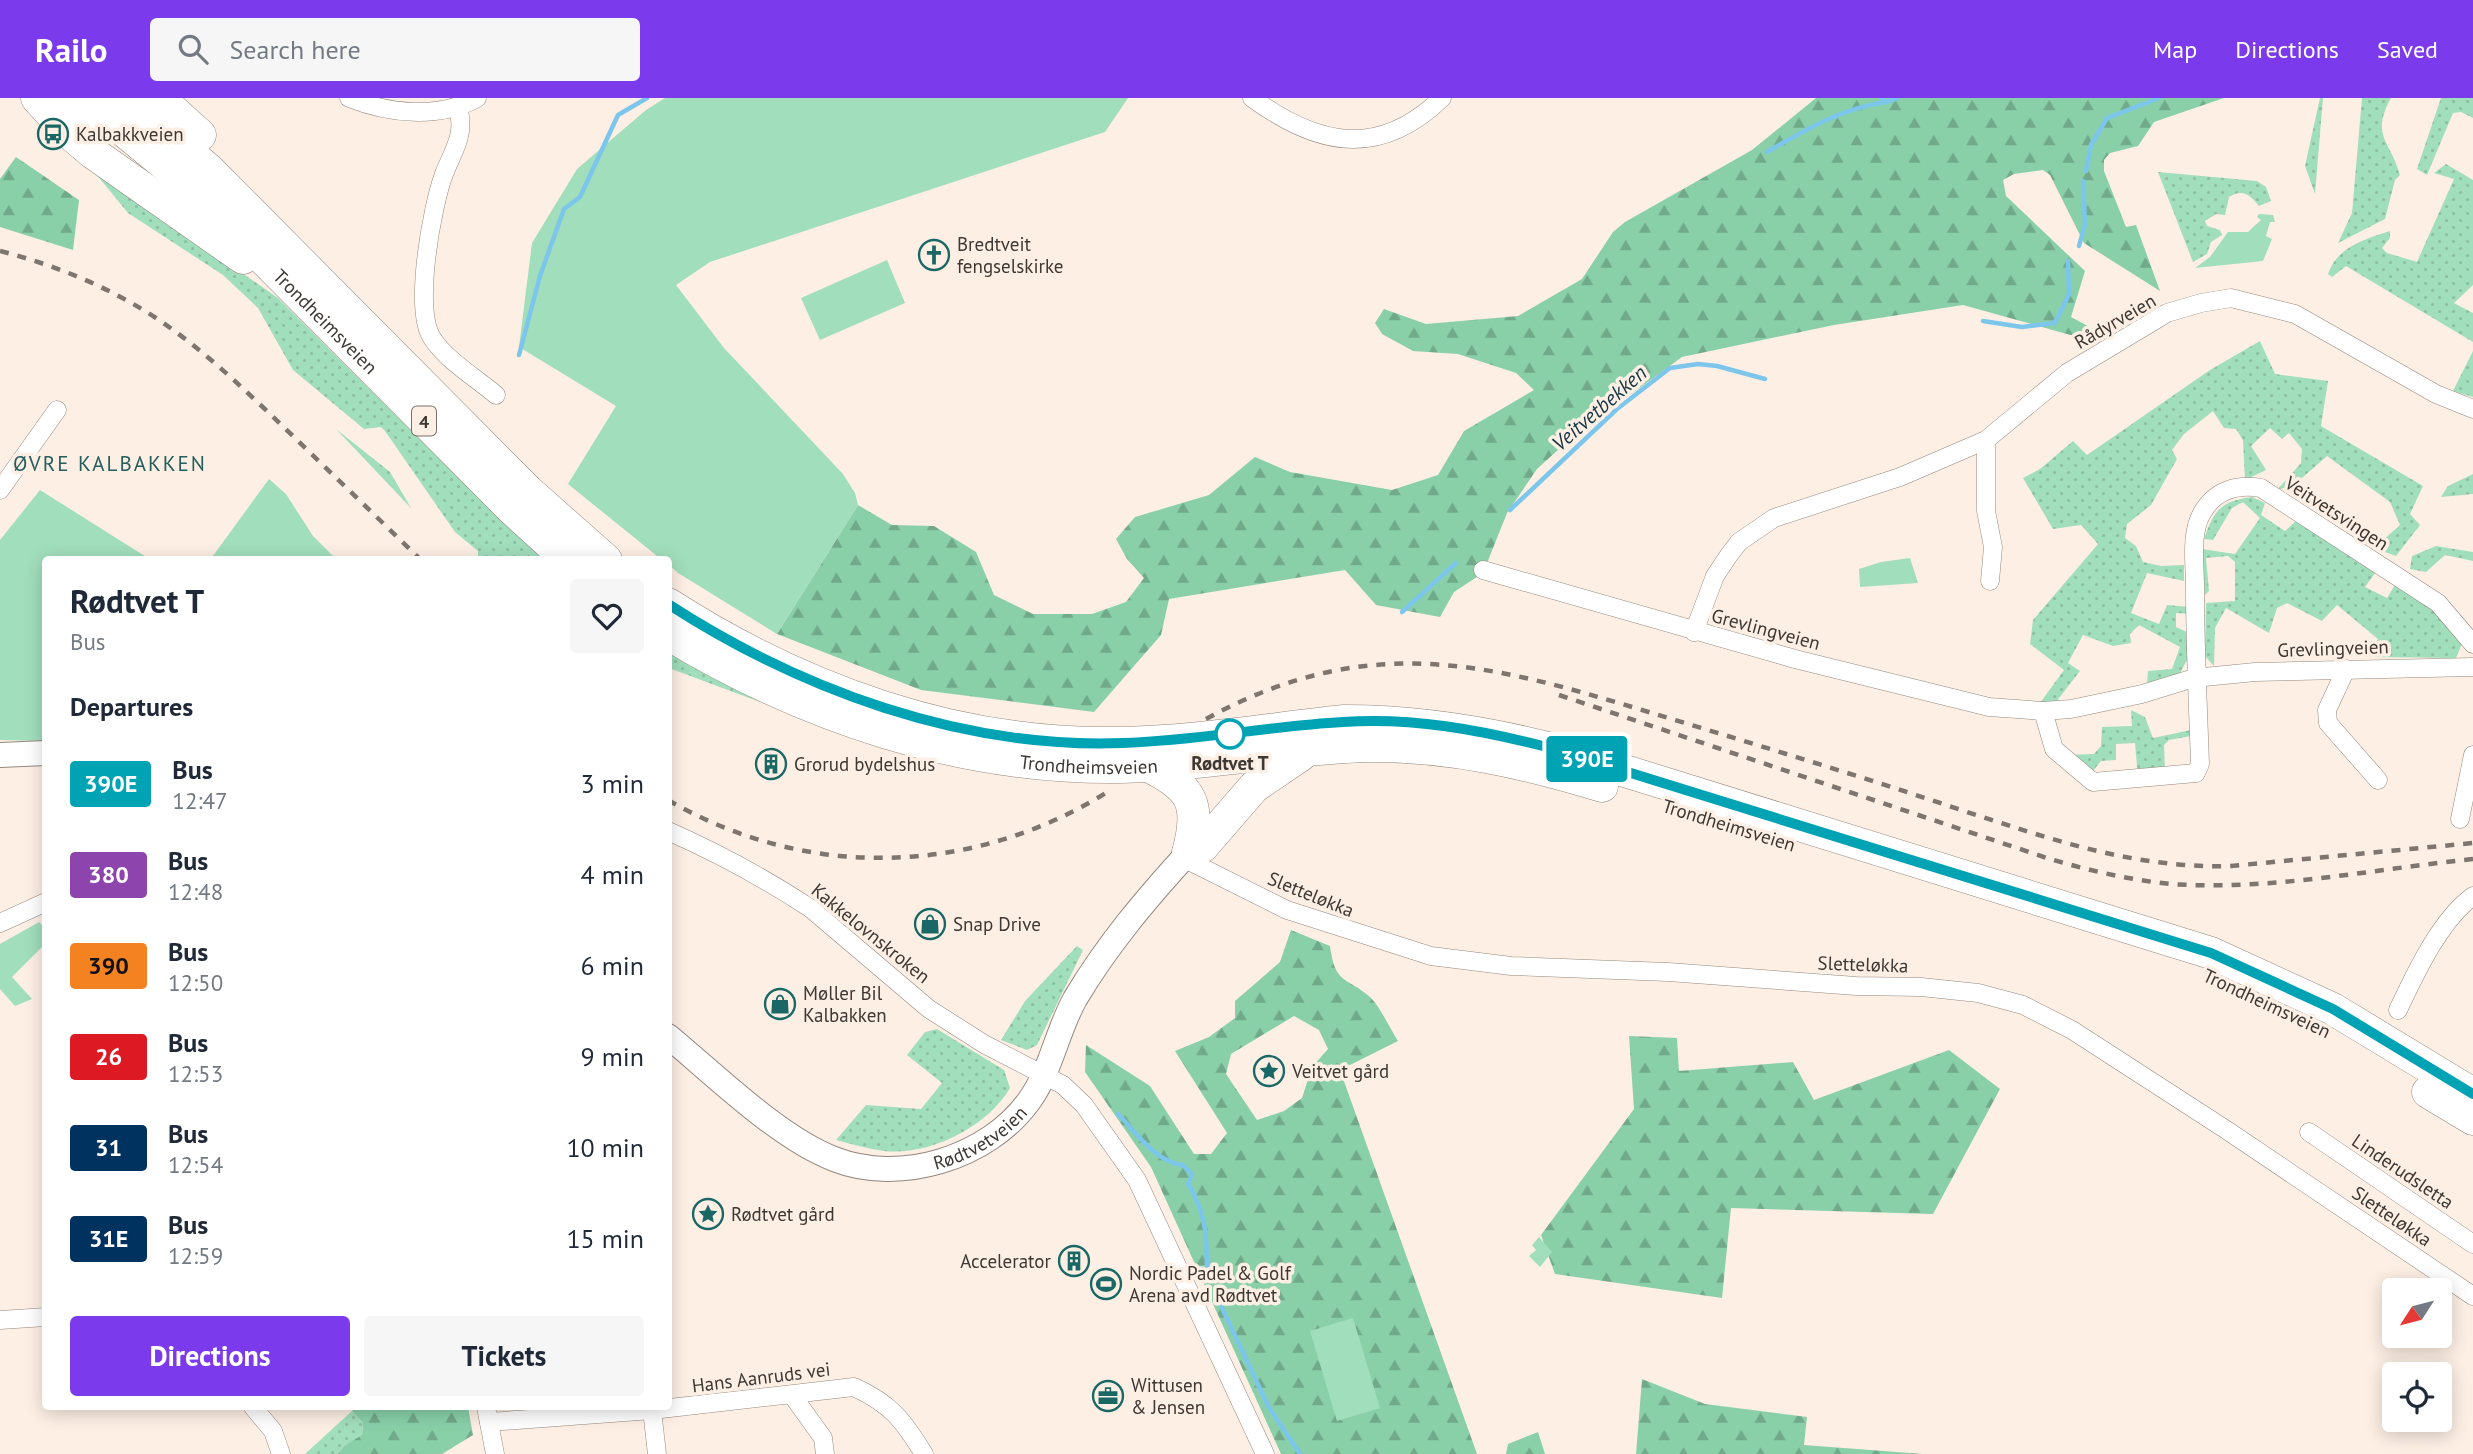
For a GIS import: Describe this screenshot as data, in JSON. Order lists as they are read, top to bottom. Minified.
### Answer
{"streets":{"highway":["Trondheimsveien","4"],"street":["Rådyrveien","Veitvetsvingen","Grevlingveien","Sletteløkka","Kakkelovnskroken","Rødtvetveien","Linderudsletta","Hans Aanruds vei"]},"crossings":[["Rådyrveien","Grevlingveien"],["Veitvetsvingen","Grevlingveien"],["Sletteløkka","Rødtvetveien"],["Kakkelovnskroken","Rødtvetveien"]],"districts":["ØVRE KALBAKKEN"],"water":["Veitvetbekken"],"places":{"bus stop":["Kalbakkveien"],"church":["Bredtveit fengselskirke"],"other":["Rødtvet T"],"building":["Grorud bydelshus","Accelerator"],"shop":["Snap Drive","Møller Bil Kalbakken"],"place":["Veitvet gård","Rødtvet gård"],"sports":["Nordic Padel & Golf Arena avd Rødtvet"],"office":["Wittusen & Jensen"]},"lines":["bus line 390E"],"north":"bottom left","page":{"header":"Railo","search":"Search here","nav":["Map","Directions","Saved"],"on_map":"390E","heading":[["Rødtvet T","Bus"],"Departures"],"list":[{"mark":"390E","name":"Bus","note":"12:47","value":"3 min"},{"mark":"380","name":"Bus","note":"12:48","value":"4 min"},{"mark":"390","name":"Bus","note":"12:50","value":"6 min"},{"mark":"26","name":"Bus","note":"12:53","value":"9 min"},{"mark":"31","name":"Bus","note":"12:54","value":"10 min"},{"mark":"31E","name":"Bus","note":"12:59","value":"15 min"}],"buttons":["Directions","Tickets"]}}
